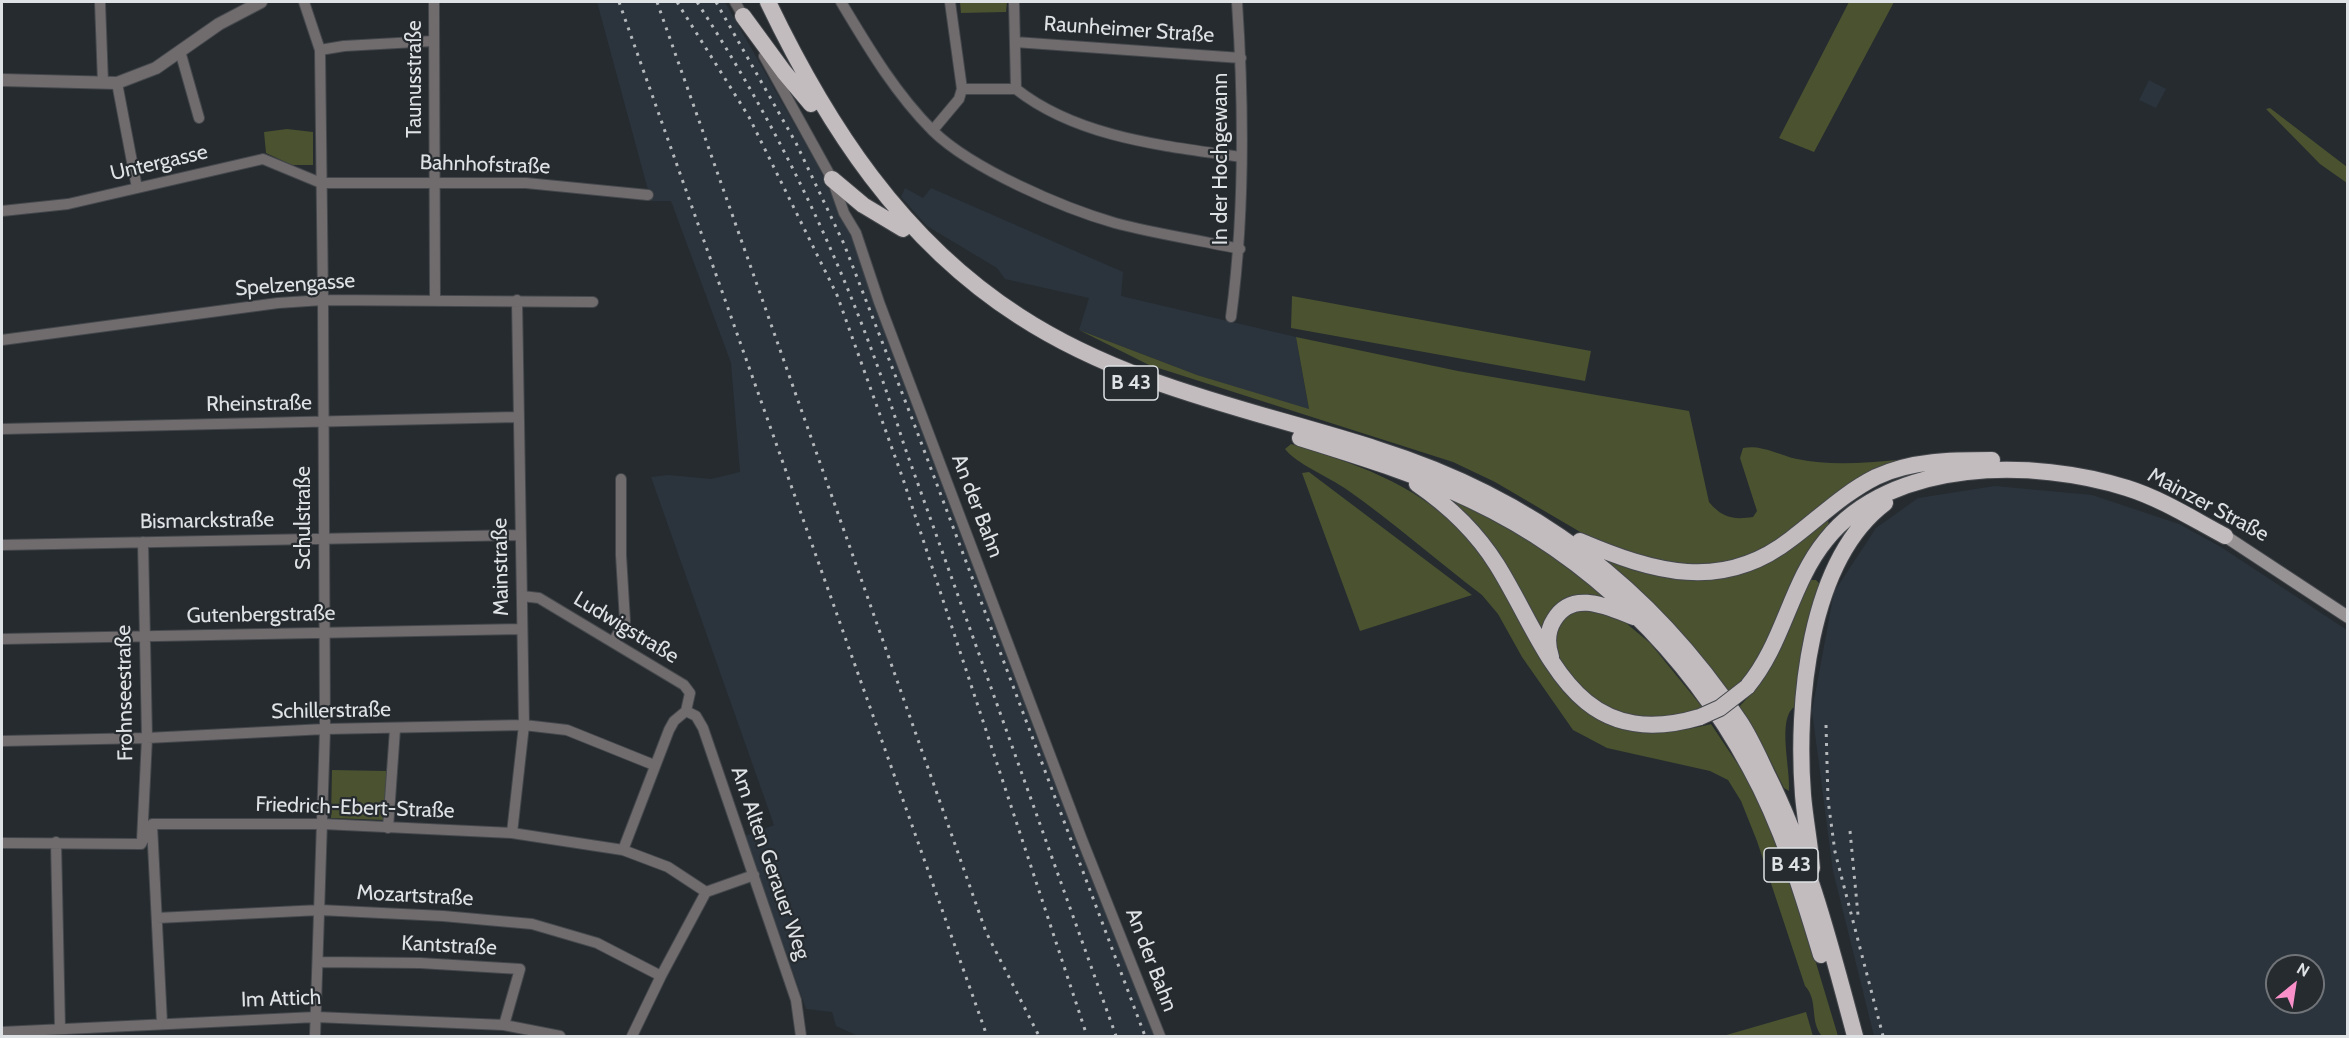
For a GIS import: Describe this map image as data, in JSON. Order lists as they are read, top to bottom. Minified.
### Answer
{"streets":{"highway":["B 43","Mainzer Straße"],"street":["Raunheimer Straße","Taunusstraße","In der Hochgewann","Untergasse","Bahnhofstraße","Spelzengasse","Rheinstraße","An der Bahn","Schulstraße","Bismarckstraße","Mainstraße","Gutenbergstraße","Ludwigstraße","Frohnseestraße","Schillerstraße","Friedrich-Ebert-Straße","Am Alten Gerauer Weg","Mozartstraße","Kantstraße","Im Attich"]},"crossings":[["Raunheimer Straße","In der Hochgewann"],["Taunusstraße","Bahnhofstraße"],["Taunusstraße","Spelzengasse"],["Untergasse","Bahnhofstraße"],["Untergasse","Schulstraße"],["Bahnhofstraße","Schulstraße"],["Spelzengasse","Schulstraße"],["Spelzengasse","Mainstraße"],["Rheinstraße","Schulstraße"],["Rheinstraße","Mainstraße"],["Schulstraße","Bismarckstraße"],["Schulstraße","Gutenbergstraße"],["Schulstraße","Schillerstraße"],["Schulstraße","Friedrich-Ebert-Straße"],["Schulstraße","Mozartstraße"],["Schulstraße","Kantstraße"],["Schulstraße","Im Attich"],["Bismarckstraße","Mainstraße"],["Bismarckstraße","Frohnseestraße"],["Mainstraße","Gutenbergstraße"],["Mainstraße","Ludwigstraße"],["Mainstraße","Schillerstraße"],["Mainstraße","Friedrich-Ebert-Straße"],["Gutenbergstraße","Frohnseestraße"],["Ludwigstraße","Am Alten Gerauer Weg"],["Frohnseestraße","Schillerstraße"],["Kantstraße","Im Attich"]],"north":"top right"}
